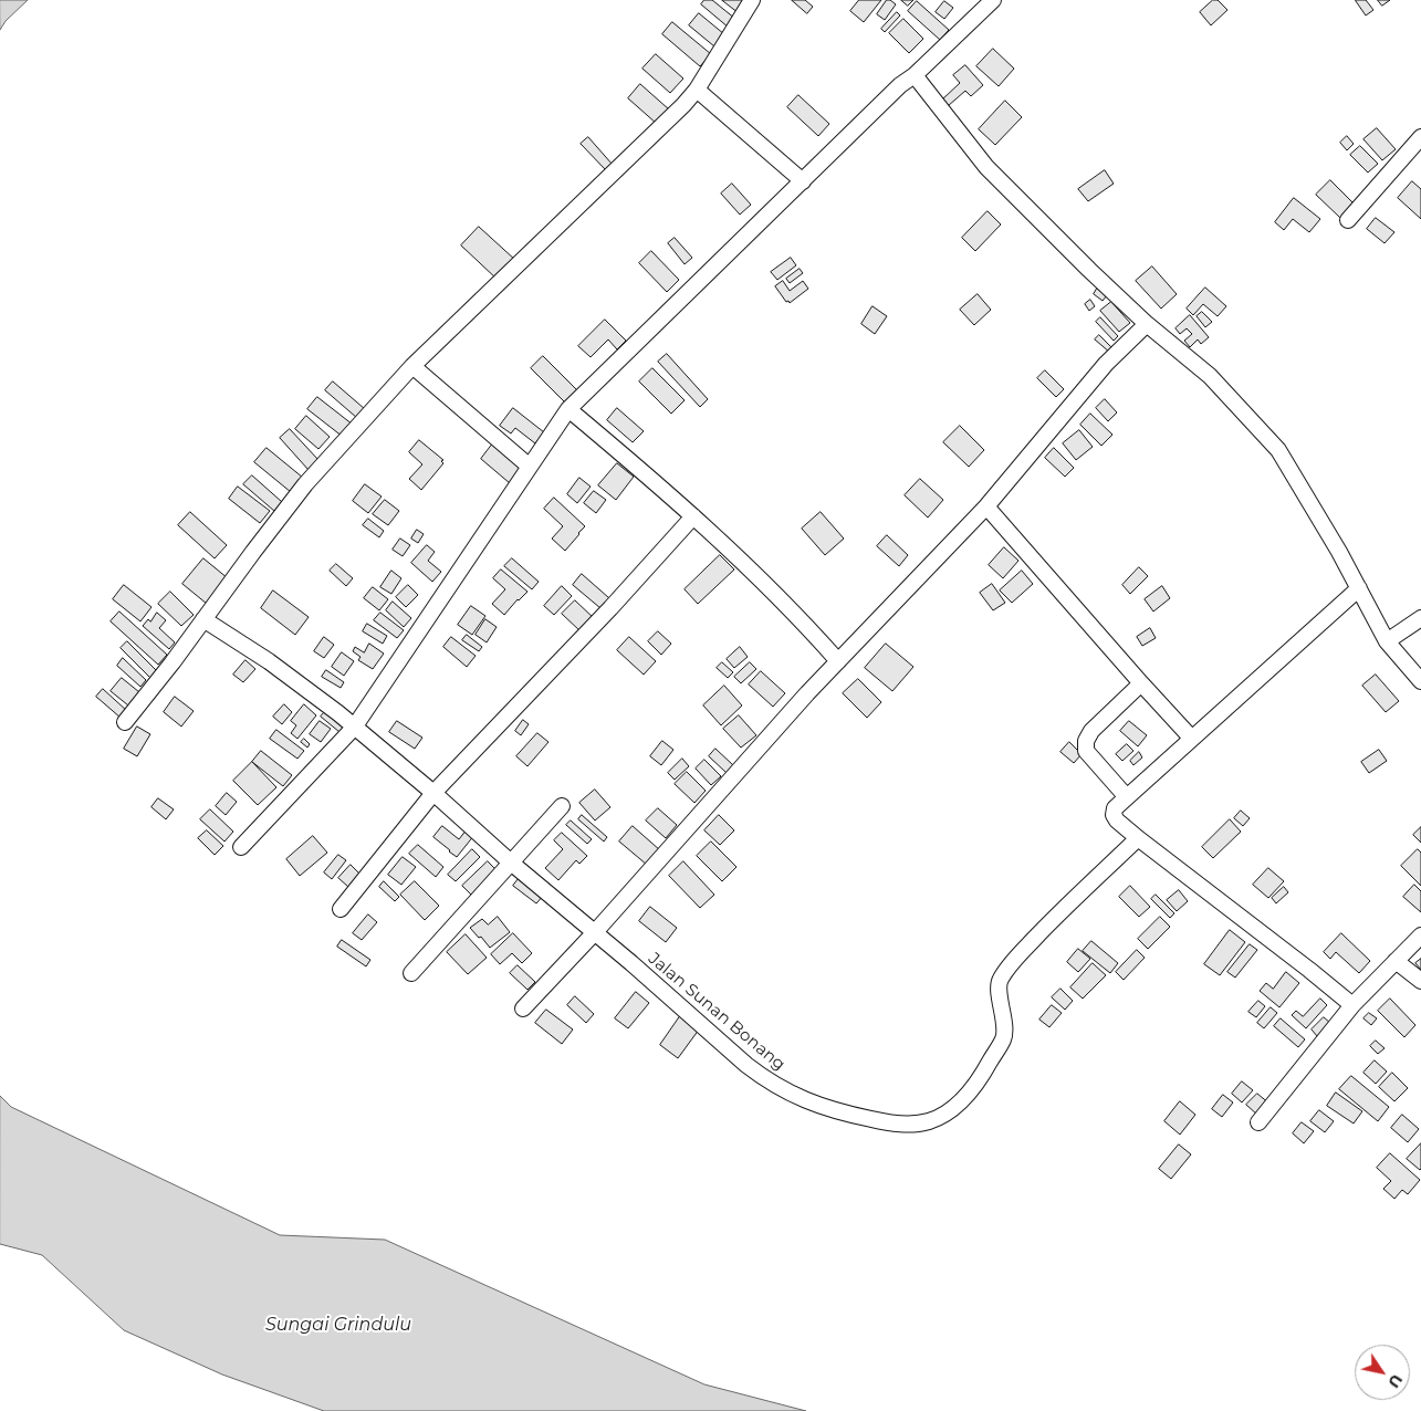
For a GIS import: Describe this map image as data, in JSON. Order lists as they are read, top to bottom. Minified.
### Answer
{"streets":{"street":["Jalan Sunan Bonang"]},"water":["Sungai Grindulu"],"north":"bottom right"}
